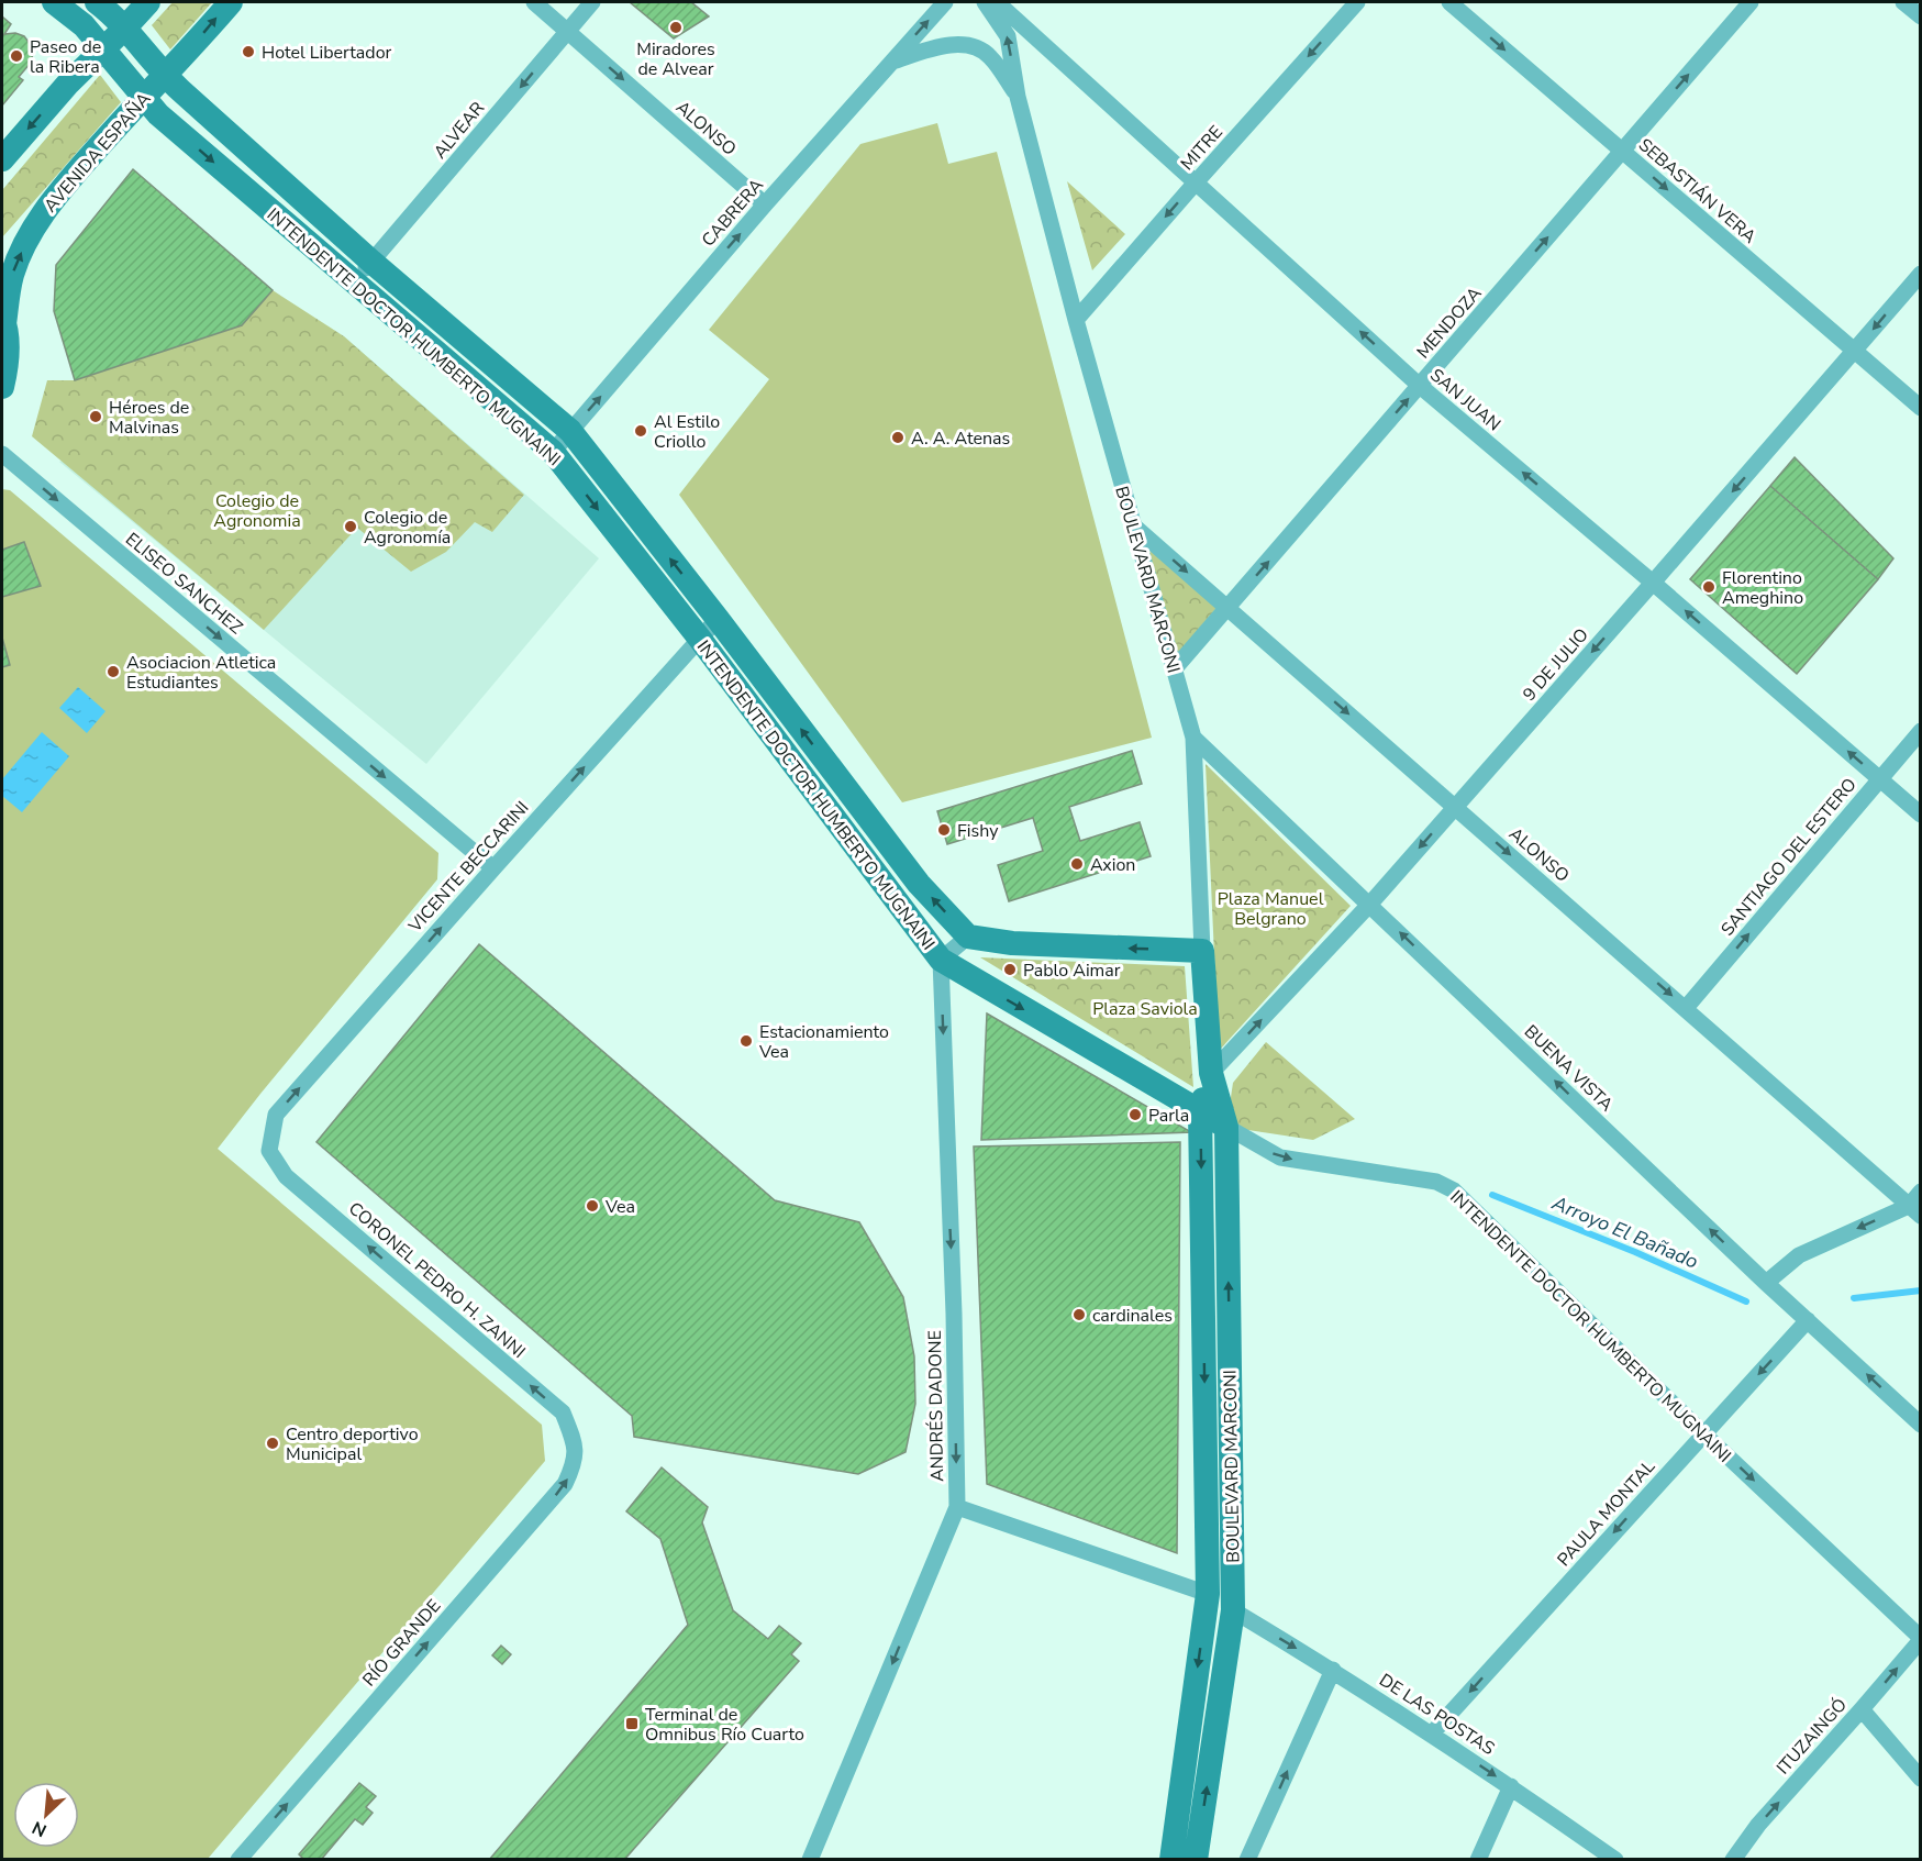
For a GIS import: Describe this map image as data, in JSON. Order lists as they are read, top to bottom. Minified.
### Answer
{"streets":{"main road":["AVENIDA ESPAÑA","INTENDENTE DOCTOR HUMBERTO MUGNAINI","BOULEVARD MARCONI"],"street":["ALONSO","ALVEAR","MITRE","SEBASTIÁN VERA","CABRERA","MENDOZA","SAN JUAN","ELISEO SANCHEZ","9 DE JULIO","SANTIAGO DEL ESTERO","VICENTE BECCARINI","BUENA VISTA","CORONEL PEDRO H. ZANNI","ANDRÉS DADONE","PAULA MONTAL","RÍO GRANDE","DE LAS POSTAS","ITUZAINGÓ"]},"crossings":[["ALONSO","ALVEAR"],["ALONSO","CABRERA"],["ALONSO","MENDOZA"],["ALONSO","BOULEVARD MARCONI"],["ALONSO","9 DE JULIO"],["ALONSO","SANTIAGO DEL ESTERO"],["ALVEAR","INTENDENTE DOCTOR HUMBERTO MUGNAINI"],["MITRE","SAN JUAN"],["MITRE","BOULEVARD MARCONI"],["AVENIDA ESPAÑA","INTENDENTE DOCTOR HUMBERTO MUGNAINI"],["SEBASTIÁN VERA","MENDOZA"],["SEBASTIÁN VERA","9 DE JULIO"],["CABRERA","INTENDENTE DOCTOR HUMBERTO MUGNAINI"],["CABRERA","BOULEVARD MARCONI"],["MENDOZA","SAN JUAN"],["MENDOZA","BOULEVARD MARCONI"],["INTENDENTE DOCTOR HUMBERTO MUGNAINI","BOULEVARD MARCONI"],["INTENDENTE DOCTOR HUMBERTO MUGNAINI","VICENTE BECCARINI"],["INTENDENTE DOCTOR HUMBERTO MUGNAINI","ANDRÉS DADONE"],["INTENDENTE DOCTOR HUMBERTO MUGNAINI","PAULA MONTAL"],["INTENDENTE DOCTOR HUMBERTO MUGNAINI","ITUZAINGÓ"],["SAN JUAN","9 DE JULIO"],["SAN JUAN","SANTIAGO DEL ESTERO"],["BOULEVARD MARCONI","9 DE JULIO"],["BOULEVARD MARCONI","BUENA VISTA"],["BOULEVARD MARCONI","DE LAS POSTAS"],["ELISEO SANCHEZ","VICENTE BECCARINI"],["9 DE JULIO","BUENA VISTA"],["VICENTE BECCARINI","CORONEL PEDRO H. ZANNI"],["BUENA VISTA","PAULA MONTAL"],["CORONEL PEDRO H. ZANNI","RÍO GRANDE"],["PAULA MONTAL","DE LAS POSTAS"]],"one_way":["ALONSO","ALVEAR","MITRE","SEBASTIÁN VERA","CABRERA","MENDOZA","SAN JUAN","ELISEO SANCHEZ","SANTIAGO DEL ESTERO","VICENTE BECCARINI","BUENA VISTA","CORONEL PEDRO H. ZANNI","ANDRÉS DADONE","PAULA MONTAL","RÍO GRANDE","DE LAS POSTAS","ITUZAINGÓ"],"water":["Arroyo El Bañado"],"parks":["Colegio de Agronomia","Plaza Manuel Belgrano","Plaza Saviola"],"places":{"other":["Miradores de Alvear","Hotel Libertador","Paseo de la Ribera","Héroes de Malvinas","Al Estilo Criollo","A. A. Atenas","Colegio de Agronomía","Florentino Ameghino","Asociacion Atletica Estudiantes","Fishy","Axion","Pablo Aimar","Estacionamiento Vea","Parla","Vea","cardinales","Centro deportivo Municipal"],"transit":["Terminal de Omnibus Río Cuarto"]},"north":"bottom left"}
